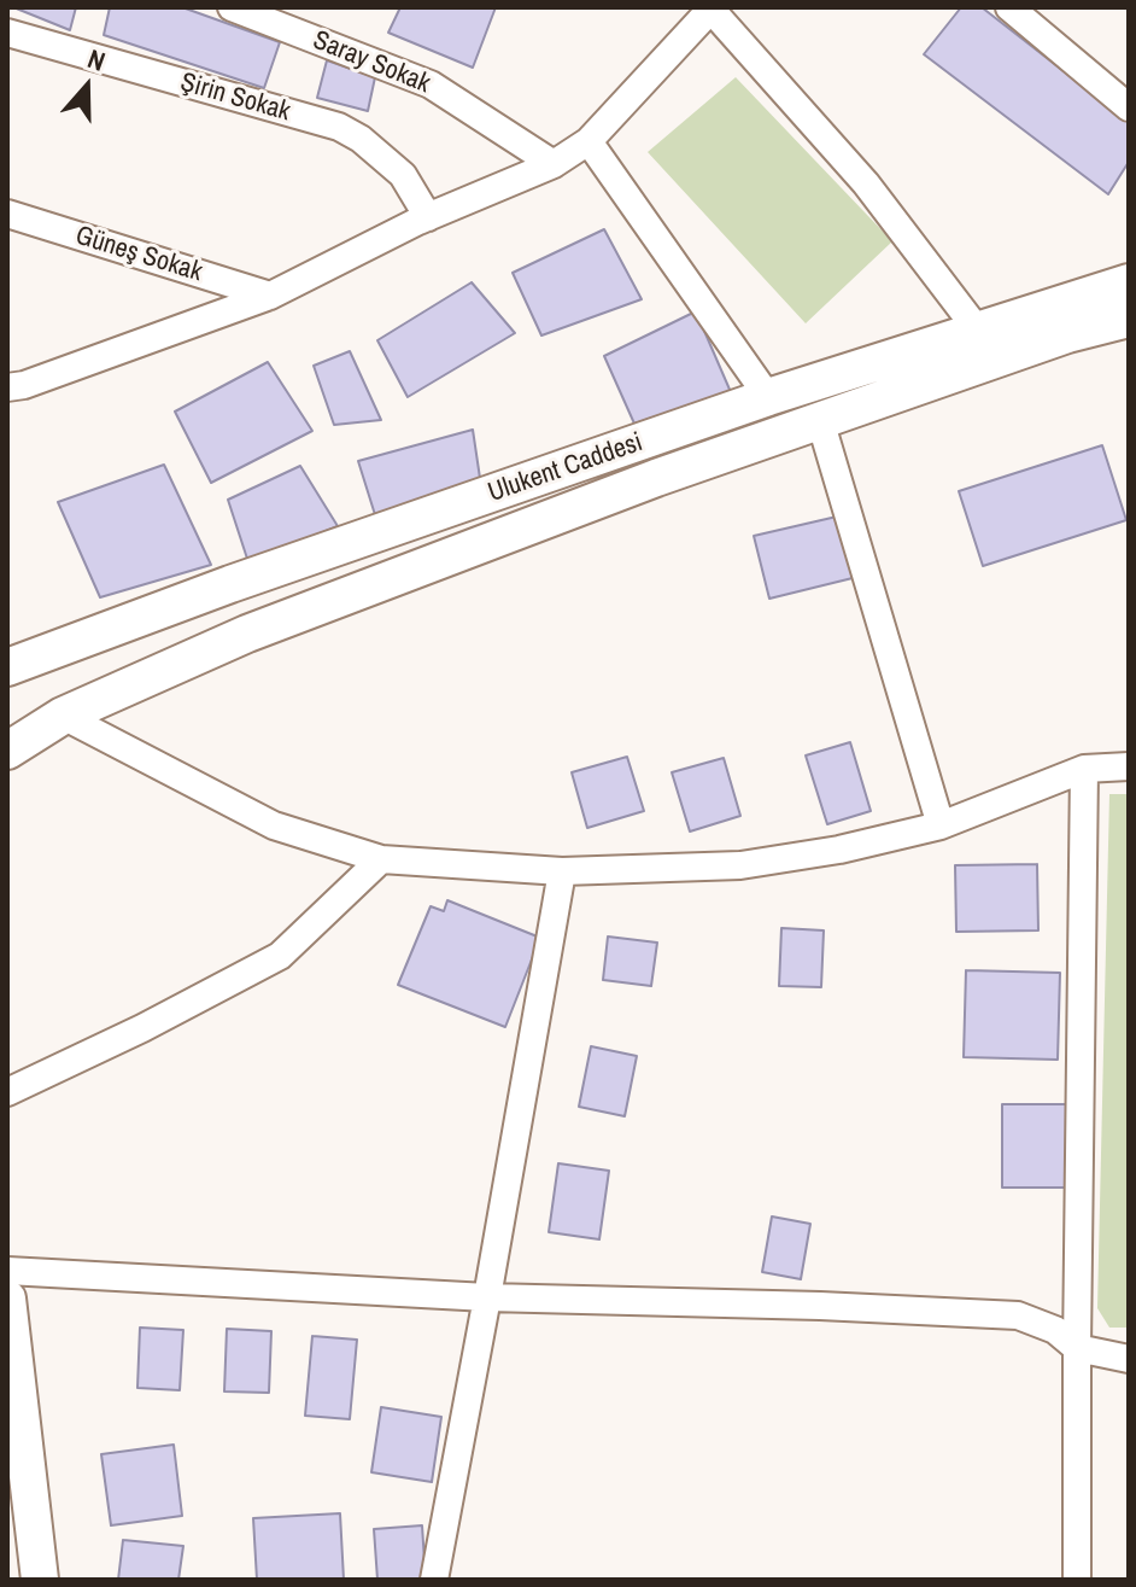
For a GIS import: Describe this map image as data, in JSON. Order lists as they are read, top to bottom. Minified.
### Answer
{"streets":{"street":["Saray Sokak","Şirin Sokak","Güneş Sokak","Ulukent Caddesi"]},"north":"top"}
